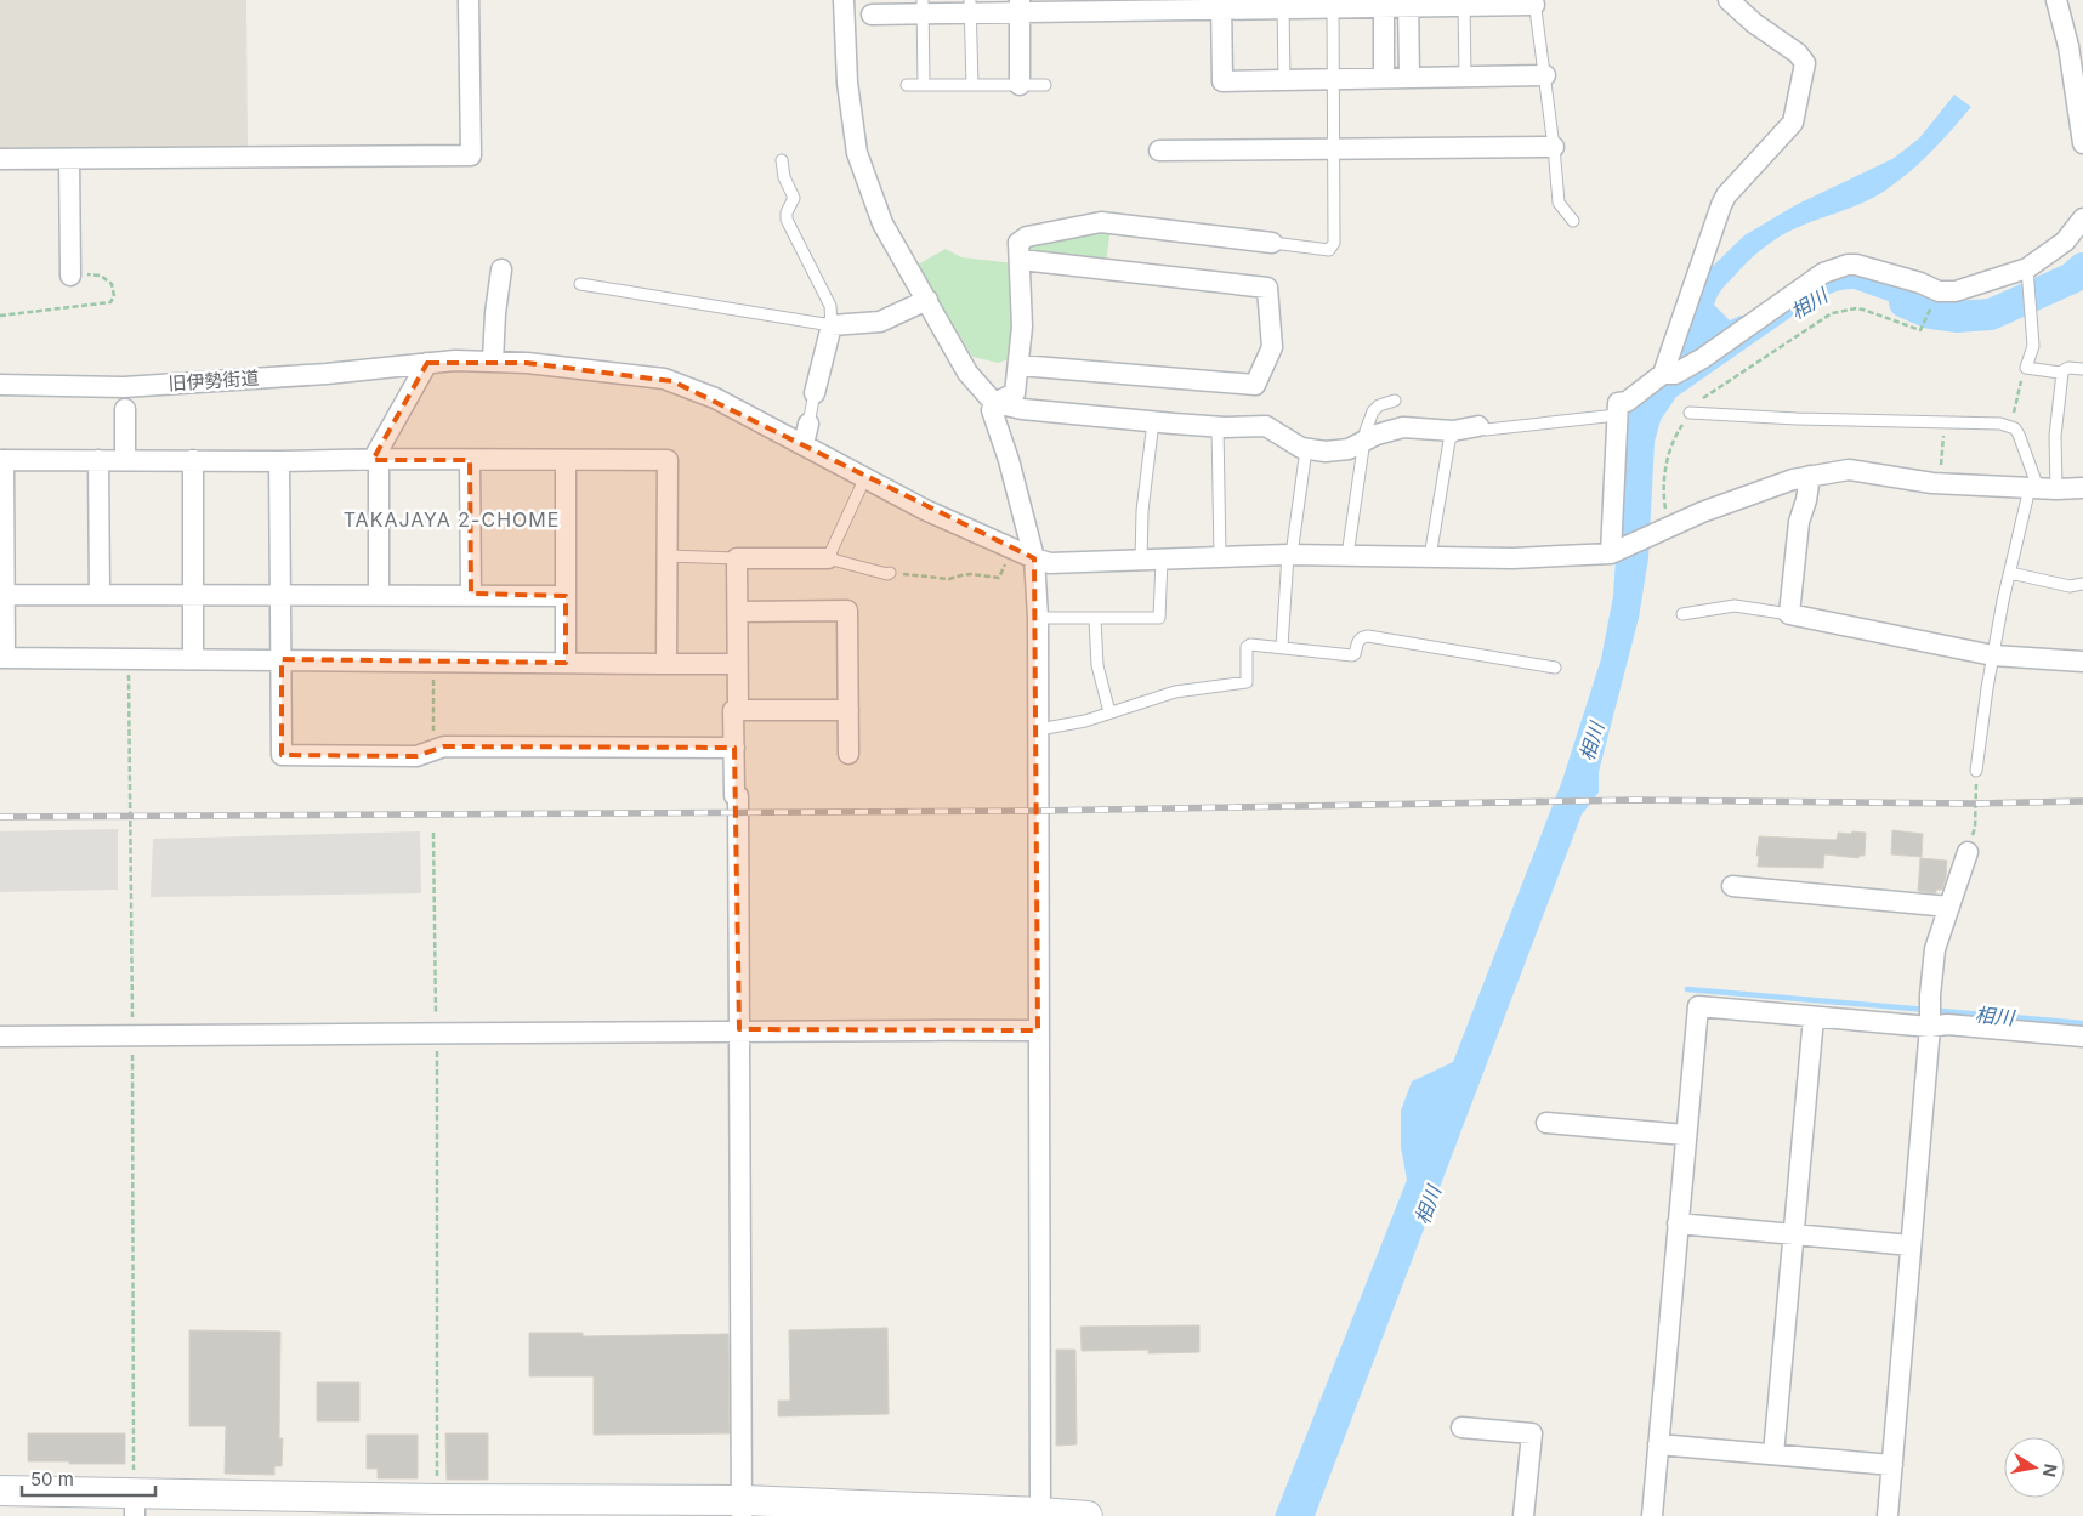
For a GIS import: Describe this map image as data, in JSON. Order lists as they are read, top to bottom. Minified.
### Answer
{"streets":{"street":["旧伊勢街道"]},"districts":["TAKAJAYA 2-CHOME"],"water":["相川"],"scale_bar":"50 m","north":"right"}
